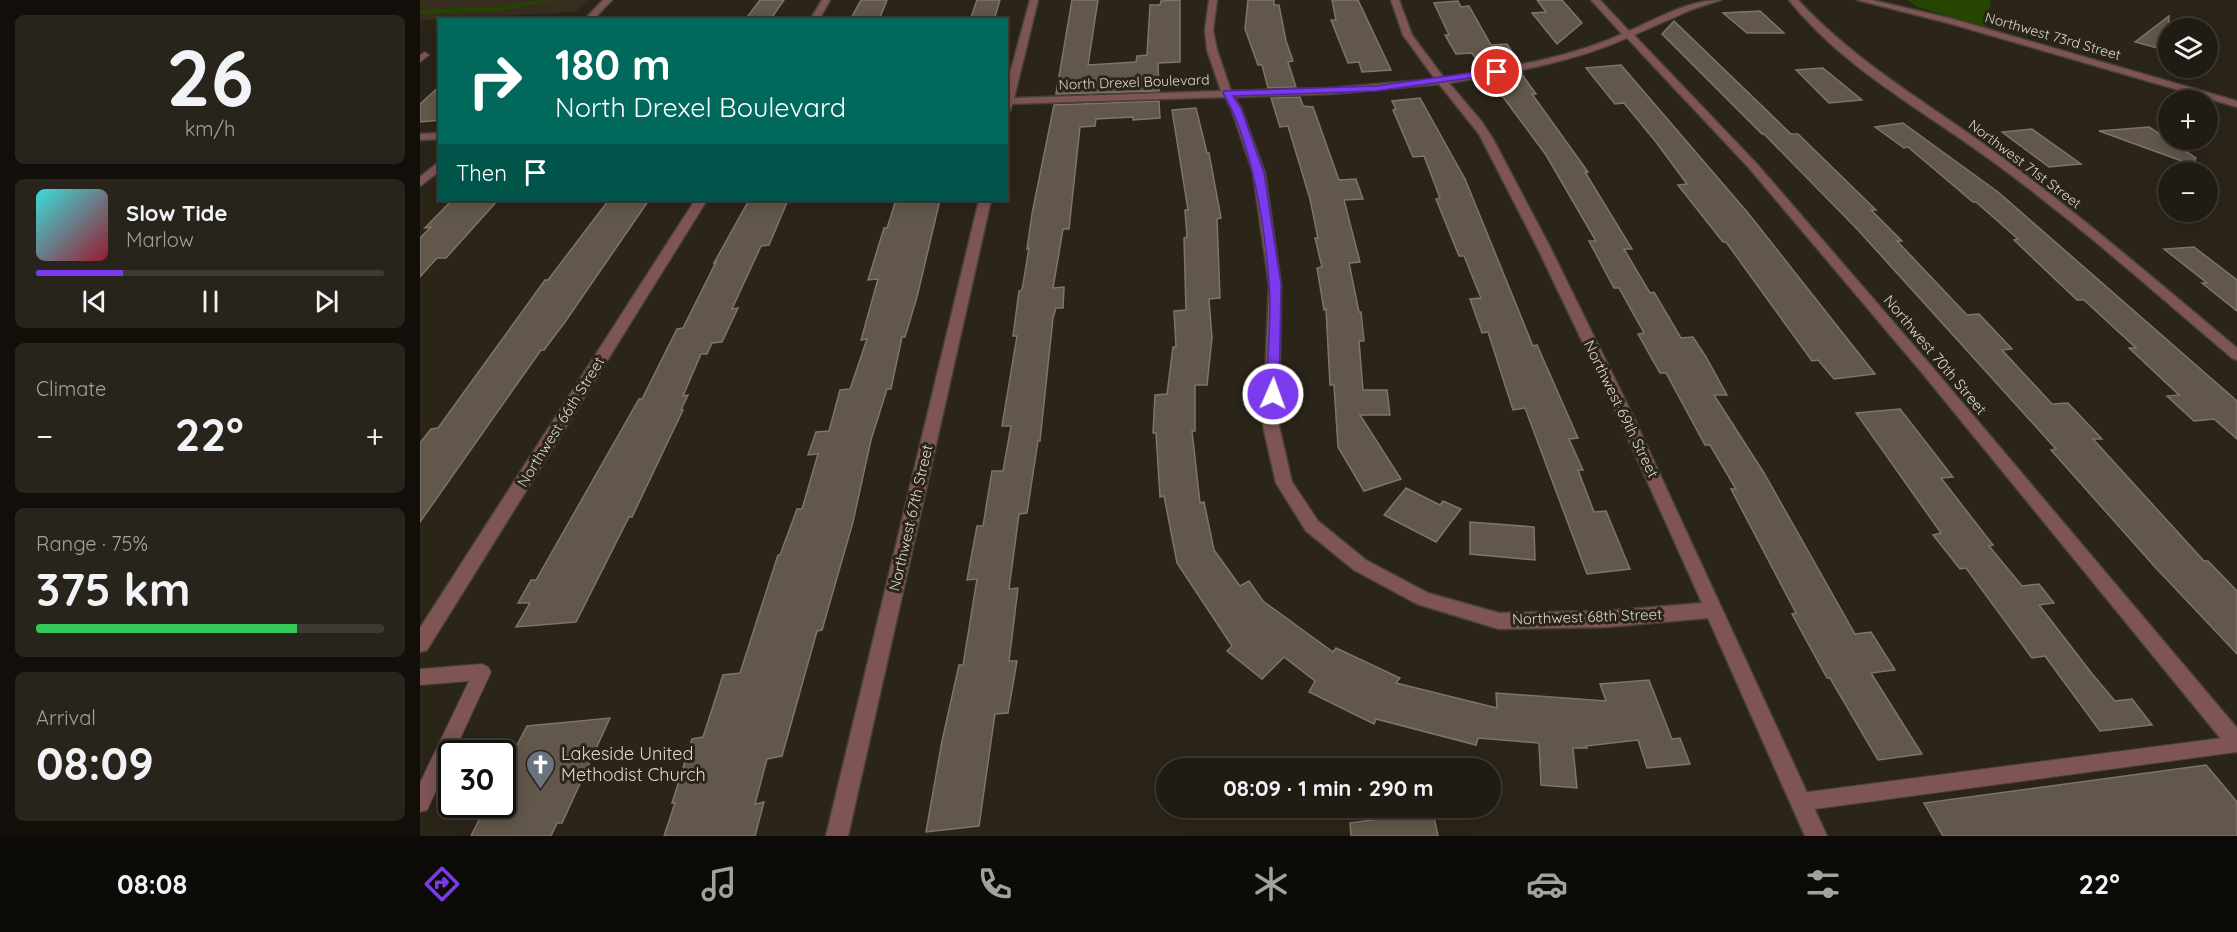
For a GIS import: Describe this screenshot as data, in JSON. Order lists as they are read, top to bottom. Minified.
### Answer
{"streets":{"street":["Northwest 73rd Street","North Drexel Boulevard","Northwest 71st Street","Northwest 70th Street","Northwest 69th Street","Northwest 66th Street","Northwest 67th Street","Northwest 68th Street"]},"crossings":[["North Drexel Boulevard","Northwest 70th Street"],["North Drexel Boulevard","Northwest 69th Street"],["North Drexel Boulevard","Northwest 68th Street"],["Northwest 69th Street","Northwest 68th Street"]],"places":{"church":["Lakeside United Methodist Church"]},"page":{"tile":[["26","km/h"],"Climate",["Range · 75%","375 km"],["Arrival","08:09"]],"map_buttons":["+","−"],"turn":["180 m","North Drexel Boulevard"],"then":"Then","song":["Slow Tide","Marlow"],"heat":["−","22°","+"],"limit":"30","trip":"08:09 · 1 min · 290 m","tabs":["08:08","22°"]}}
